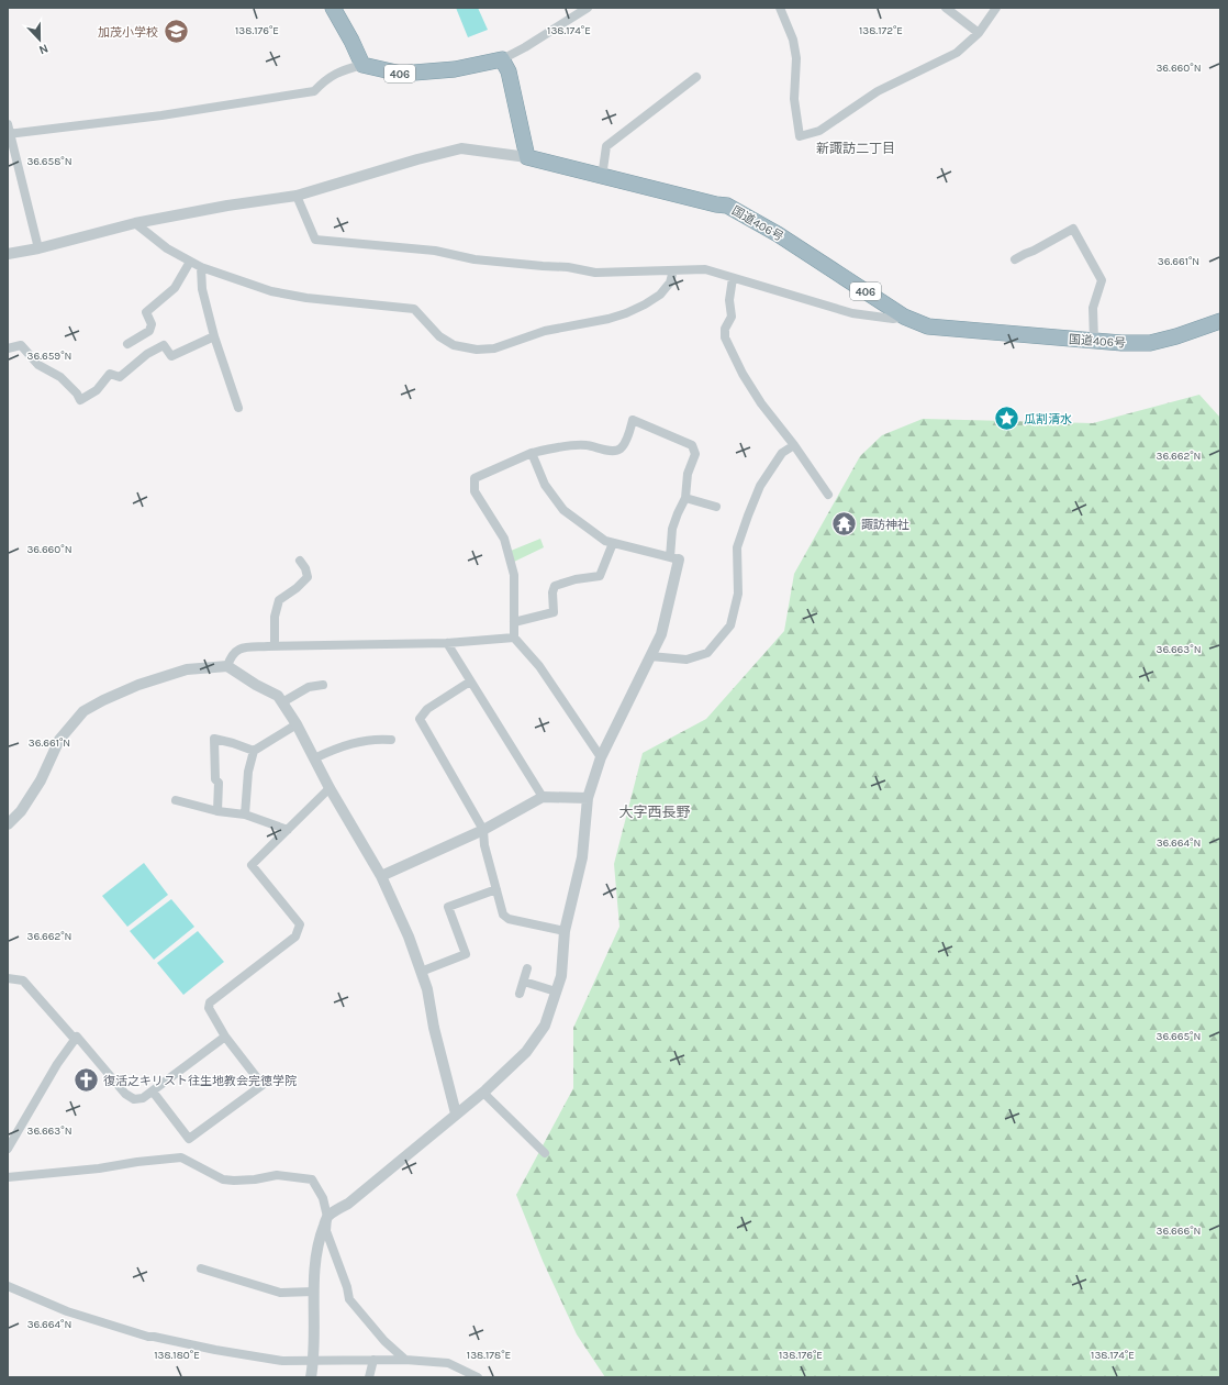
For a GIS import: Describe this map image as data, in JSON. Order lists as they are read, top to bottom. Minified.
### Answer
{"streets":{"highway":["406","国道406号"]},"districts":["新諏訪二丁目","大字西長野"],"places":{"school or university":["加茂小学校"],"place":["瓜割清水"],"temple":["諏訪神社"],"church":["復活之キリスト往生地教会完徳学院"]},"north":"bottom","coordinates":["138.176°E","138.174°E","138.172°E","36.660°N","36.658°N","36.661°N","36.659°N","36.662°N","36.663°N","36.664°N","36.665°N","36.666°N","138.180°E","138.178°E"]}
